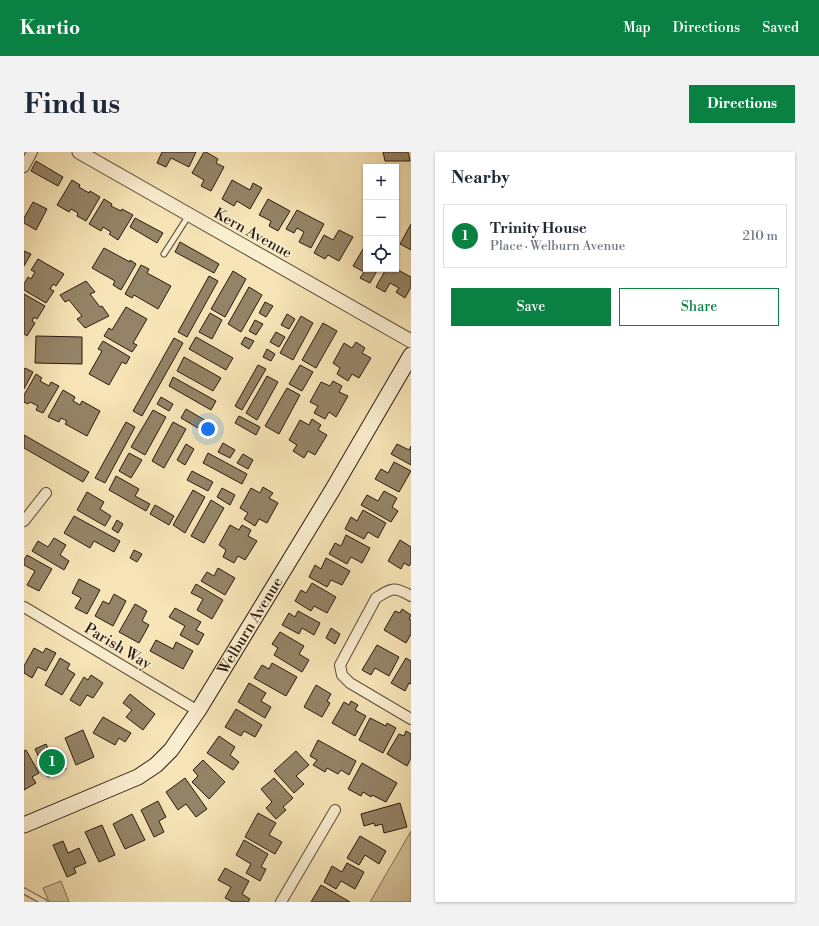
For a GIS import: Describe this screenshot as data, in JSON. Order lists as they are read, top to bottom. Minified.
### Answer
{"streets":{"main road":["Welburn Avenue"],"street":["Kern Avenue","Parish Way"]},"crossings":[["Welburn Avenue","Parish Way"]],"page":{"header":"Kartio","nav":["Map","Directions","Saved"],"buttons":["Directions",["Save","Share"]],"title":"Find us","heading":"Nearby","map_buttons":["+","−"],"list":[{"mark":"1","name":"Trinity House","note":"Place · Welburn Avenue","value":"210 m"}],"pins":"1"}}
